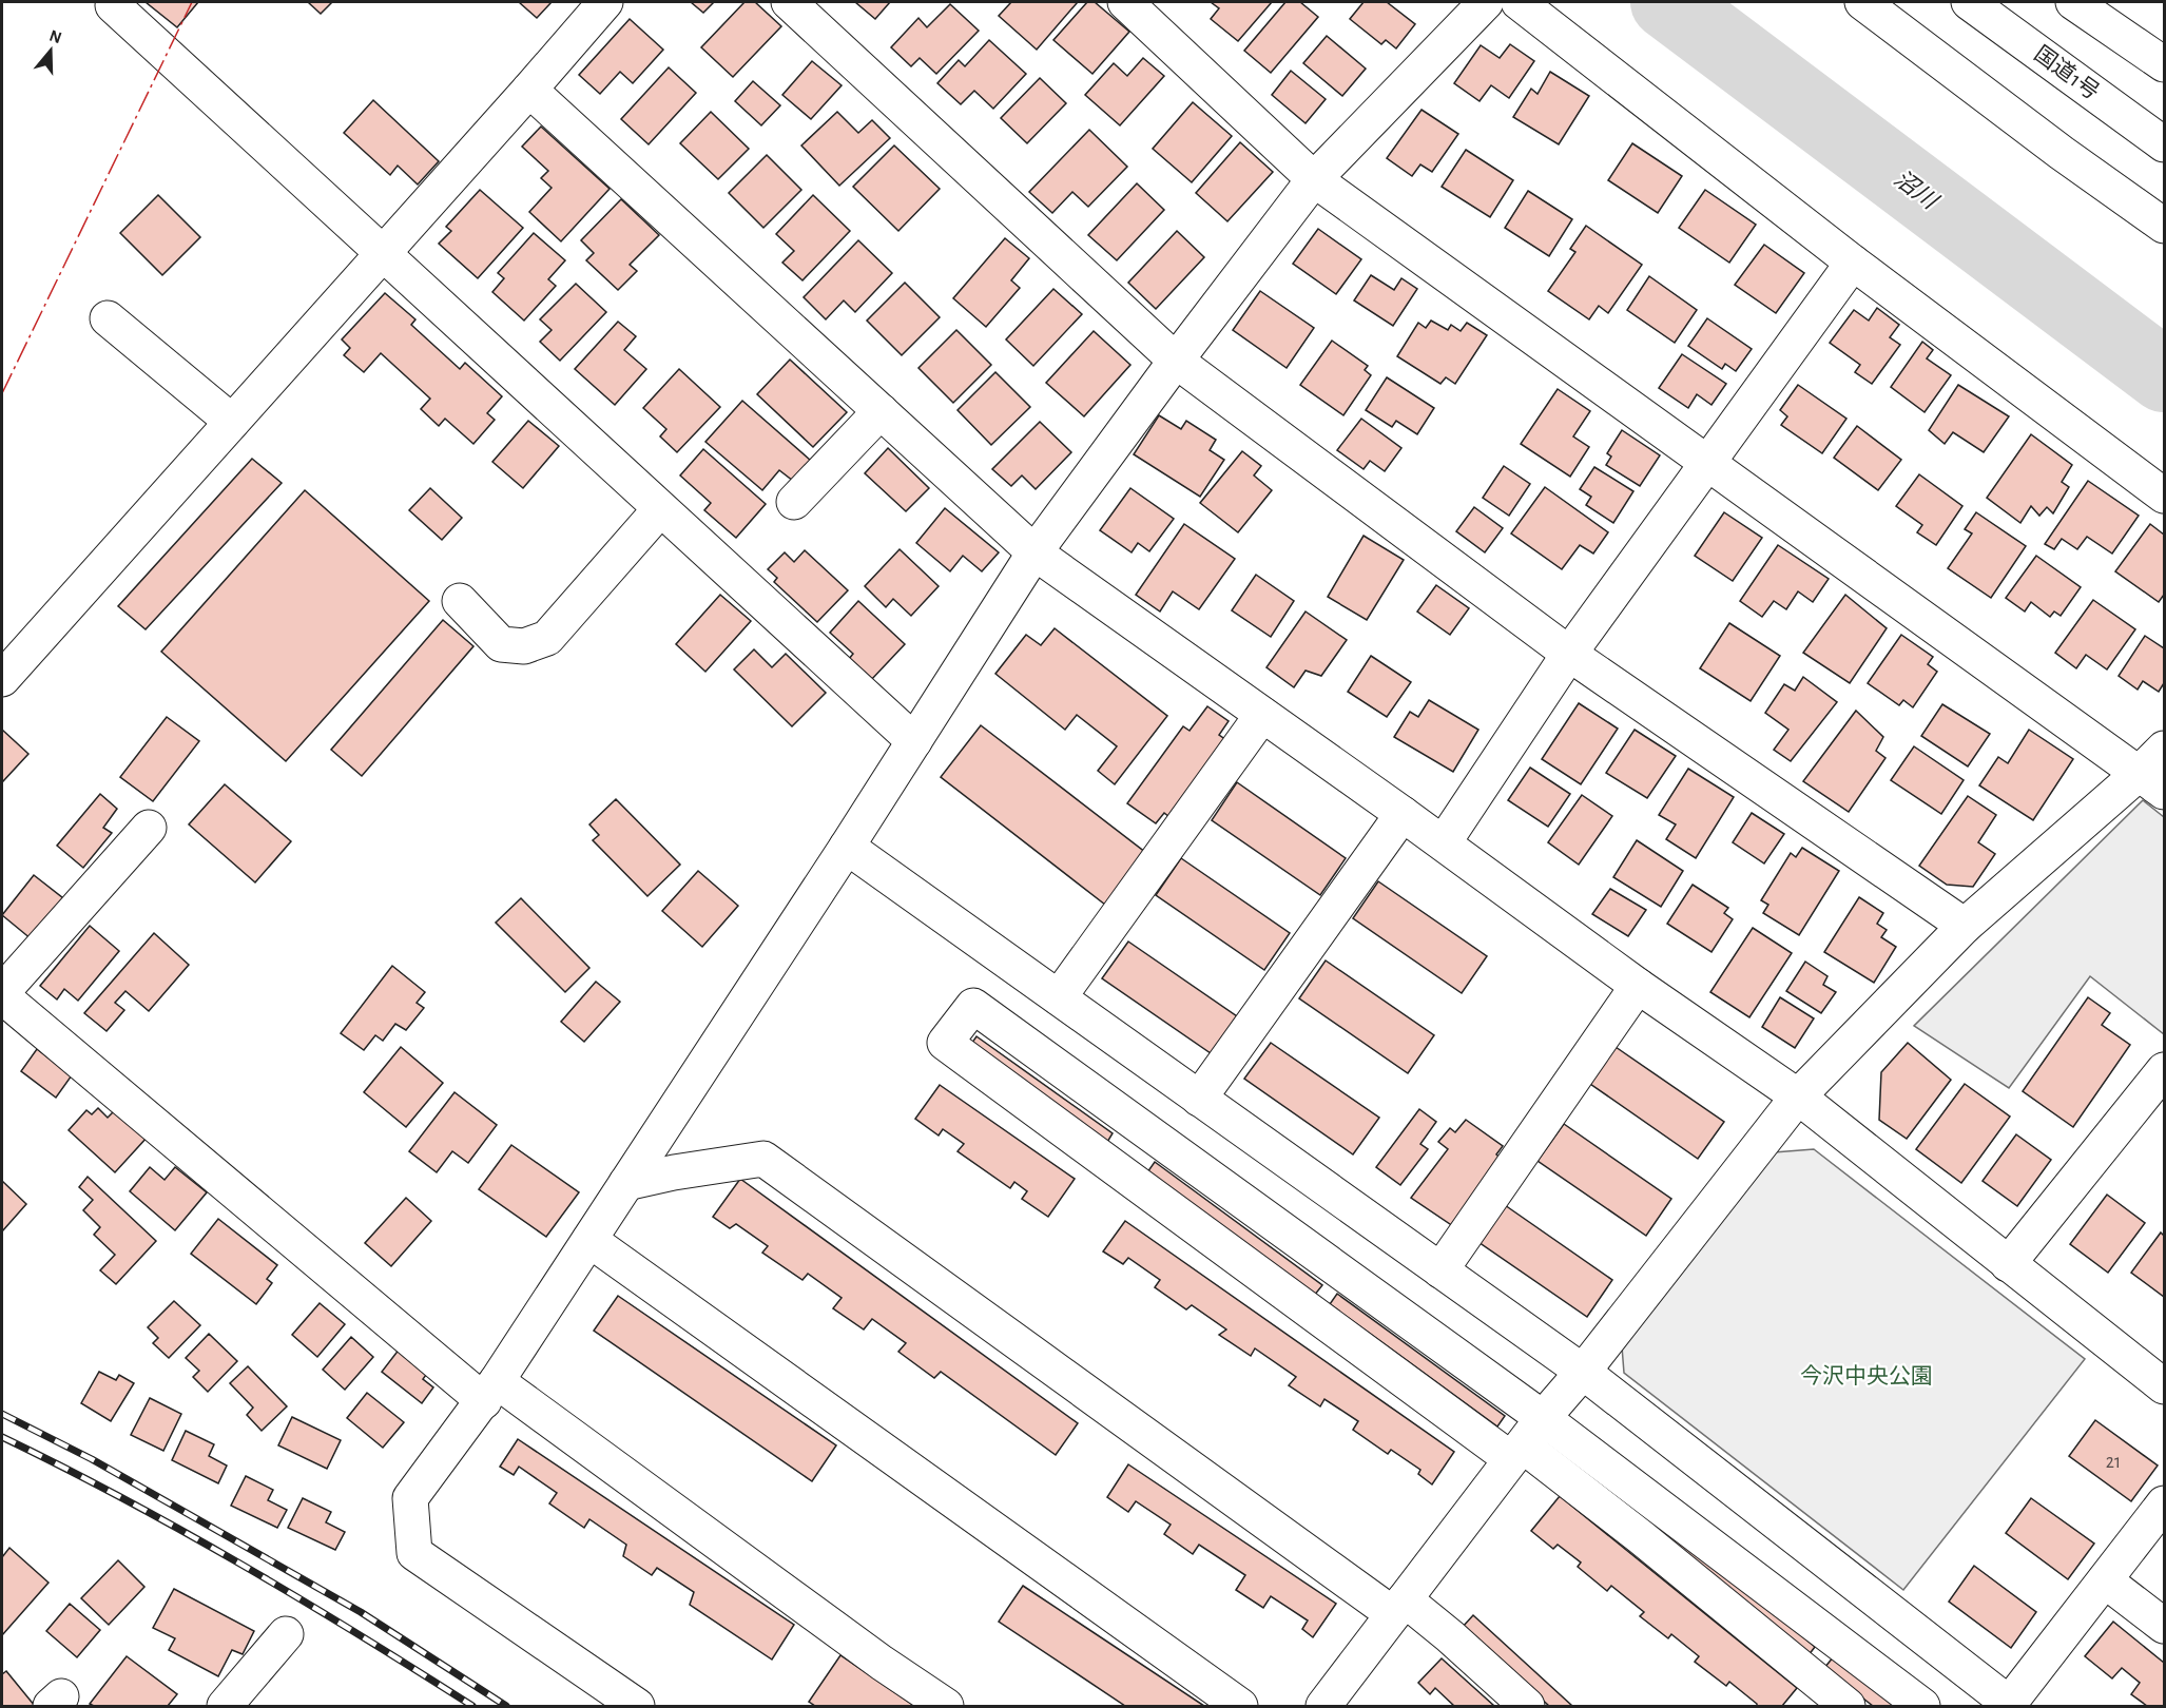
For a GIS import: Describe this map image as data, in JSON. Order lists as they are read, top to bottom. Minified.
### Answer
{"streets":{"main road":["国道1号"]},"water":["沼川"],"parks":["今沢中央公園"],"house_numbers":["21"],"north":"top"}
